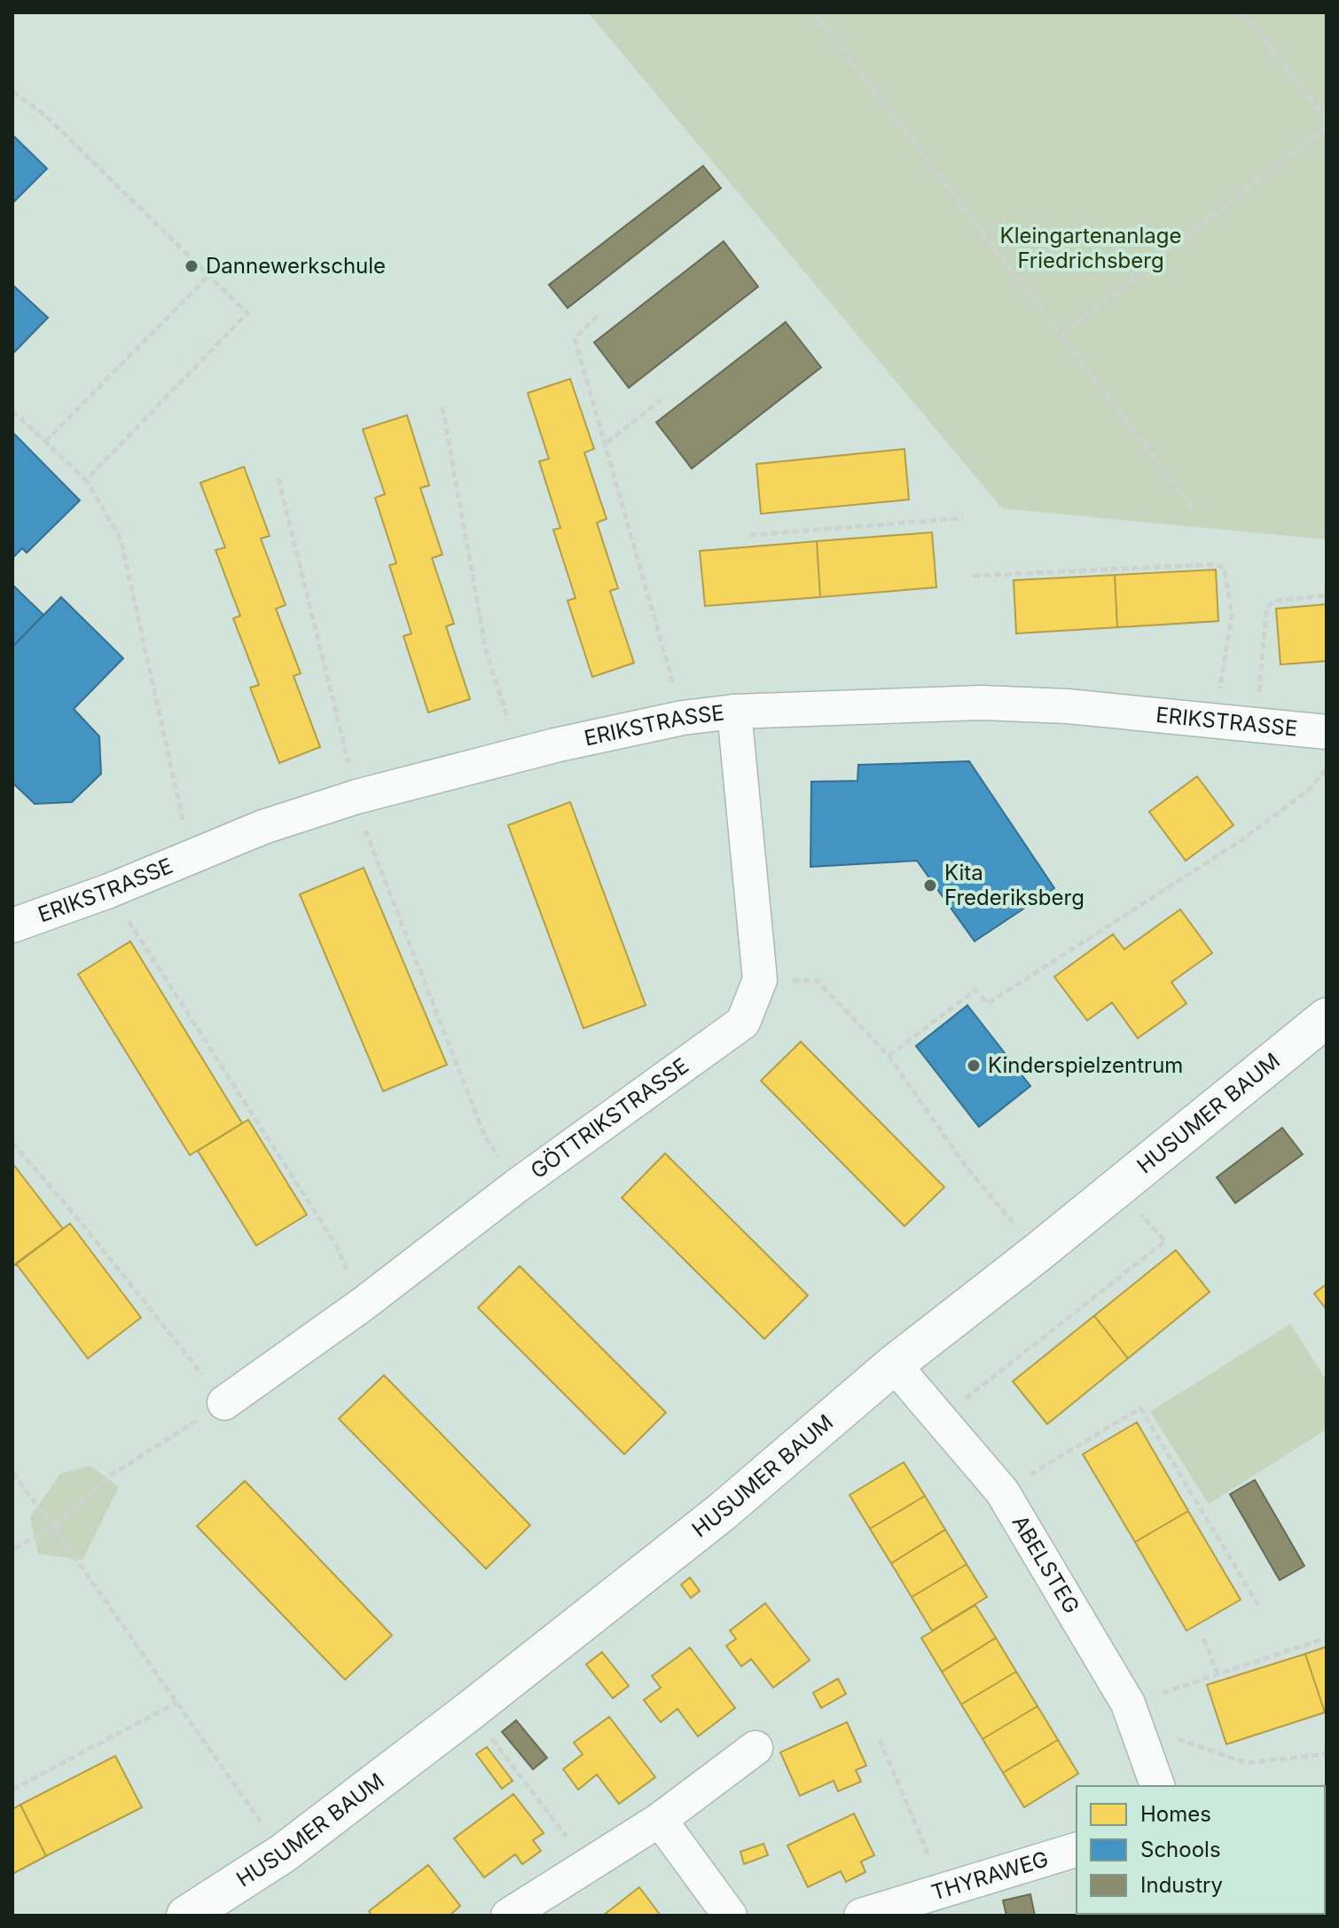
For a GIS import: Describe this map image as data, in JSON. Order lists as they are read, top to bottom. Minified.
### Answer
{"streets":{"street":["ERIKSTRASSE","HUSUMER BAUM","GÖTTRIKSTRASSE","ABELSTEG","THYRAWEG"]},"crossings":[["ERIKSTRASSE","GÖTTRIKSTRASSE"],["HUSUMER BAUM","ABELSTEG"]],"parks":["Kleingartenanlage Friedrichsberg"],"places":["Dannewerkschule","Kita Frederiksberg","Kinderspielzentrum"],"legend":["Homes","Schools","Industry"]}
